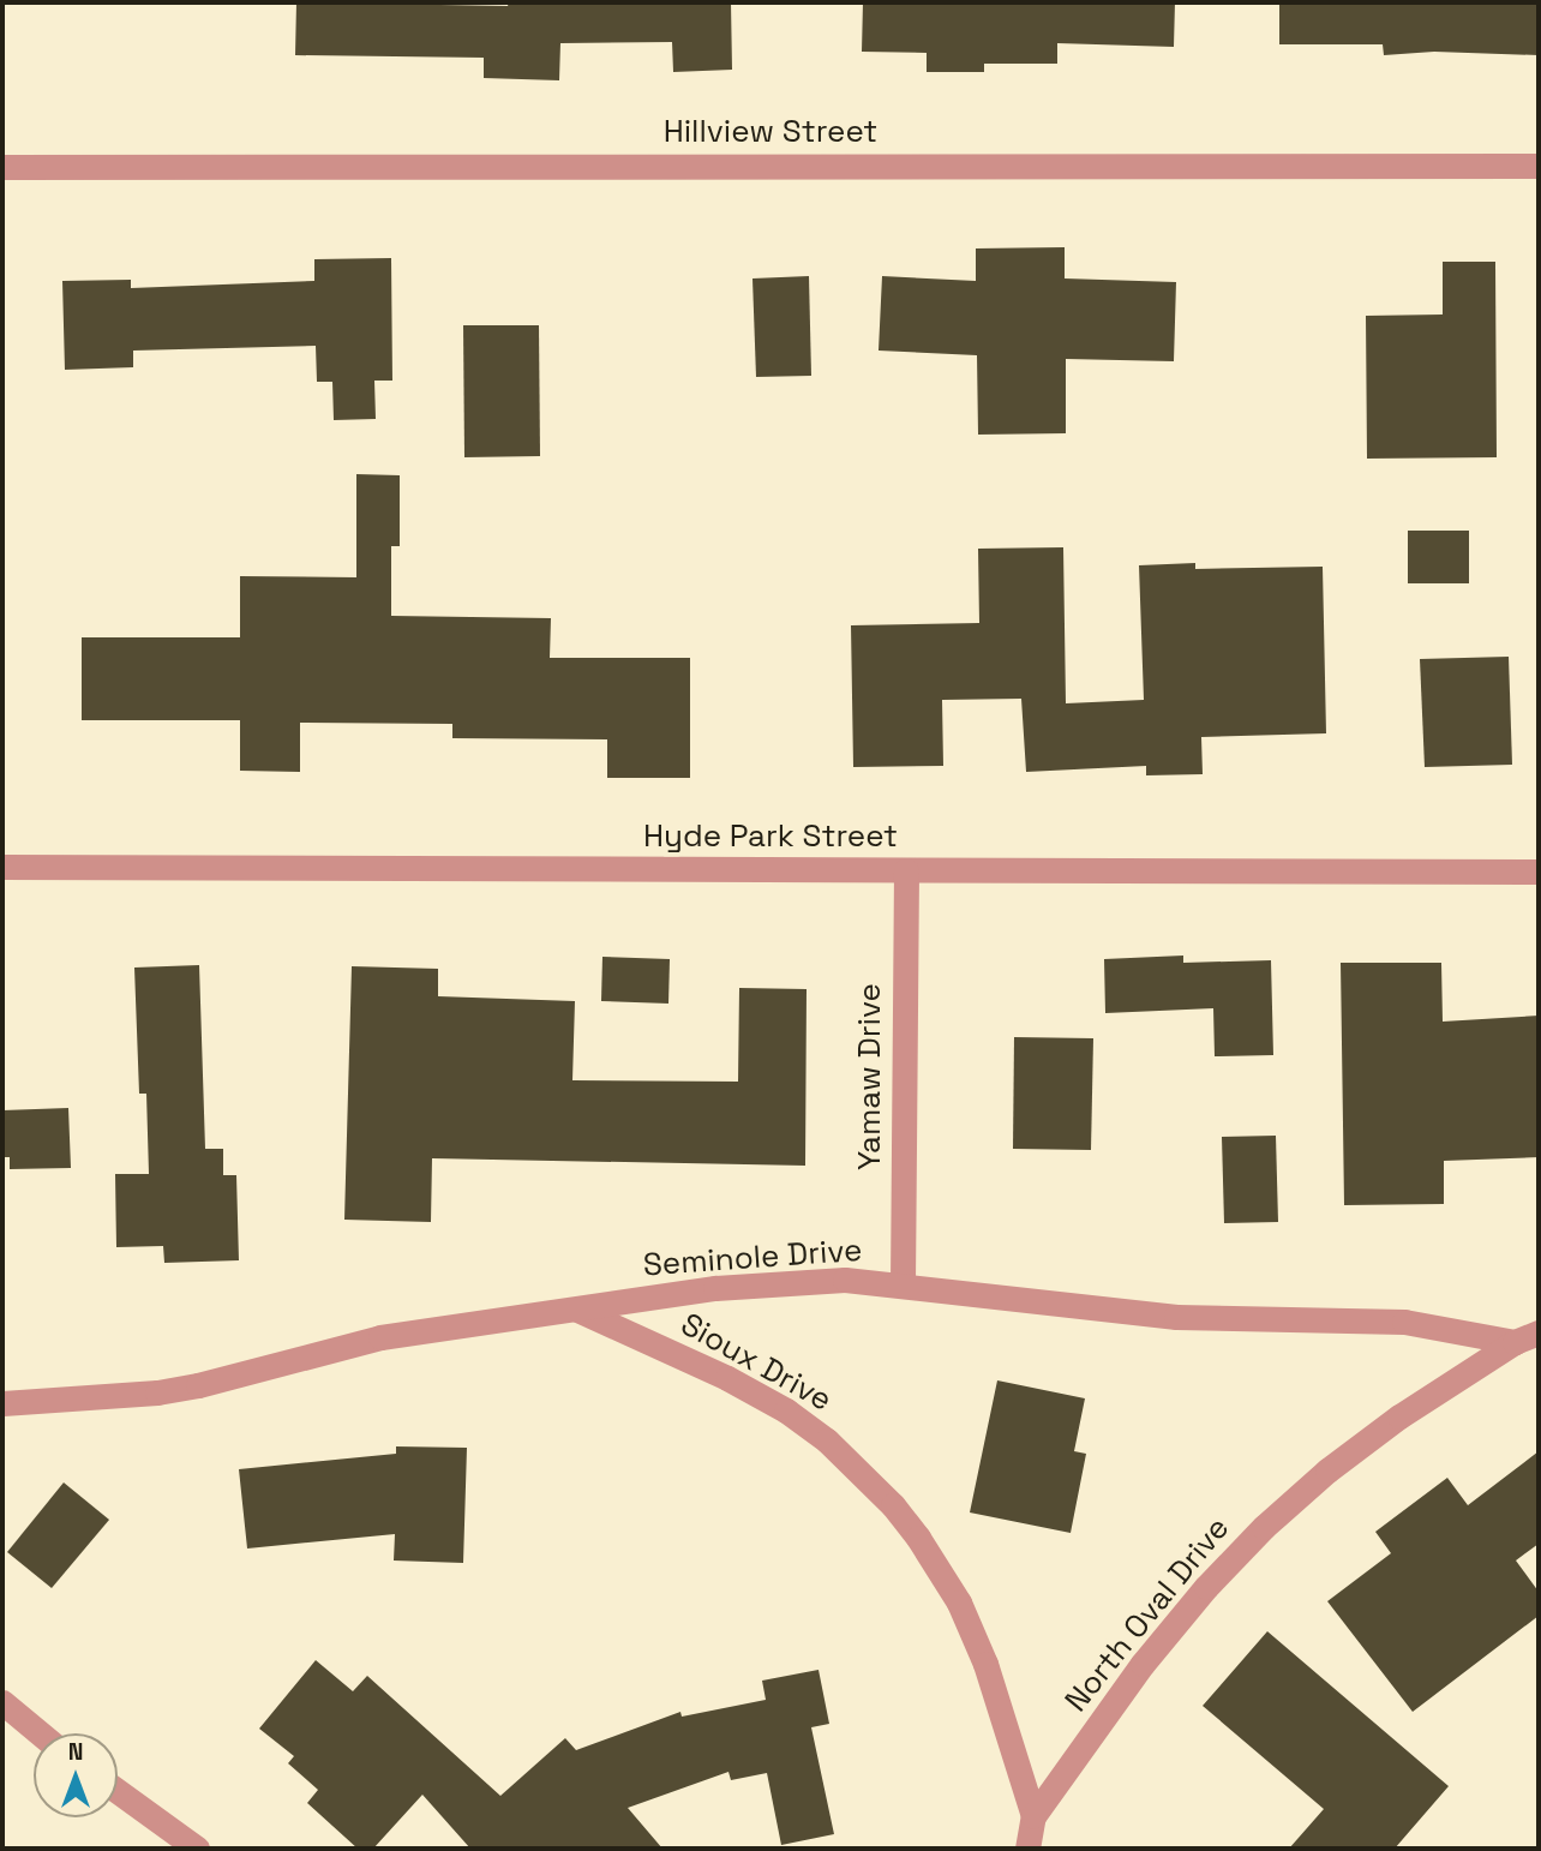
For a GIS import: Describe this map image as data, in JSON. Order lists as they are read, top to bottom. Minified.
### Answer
{"streets":{"street":["Hillview Street","Hyde Park Street","Yamaw Drive","Seminole Drive","Sioux Drive","North Oval Drive"]},"crossings":[["Hyde Park Street","Yamaw Drive"],["Yamaw Drive","Seminole Drive"],["Seminole Drive","Sioux Drive"],["Seminole Drive","North Oval Drive"],["Sioux Drive","North Oval Drive"]],"north":"top"}
